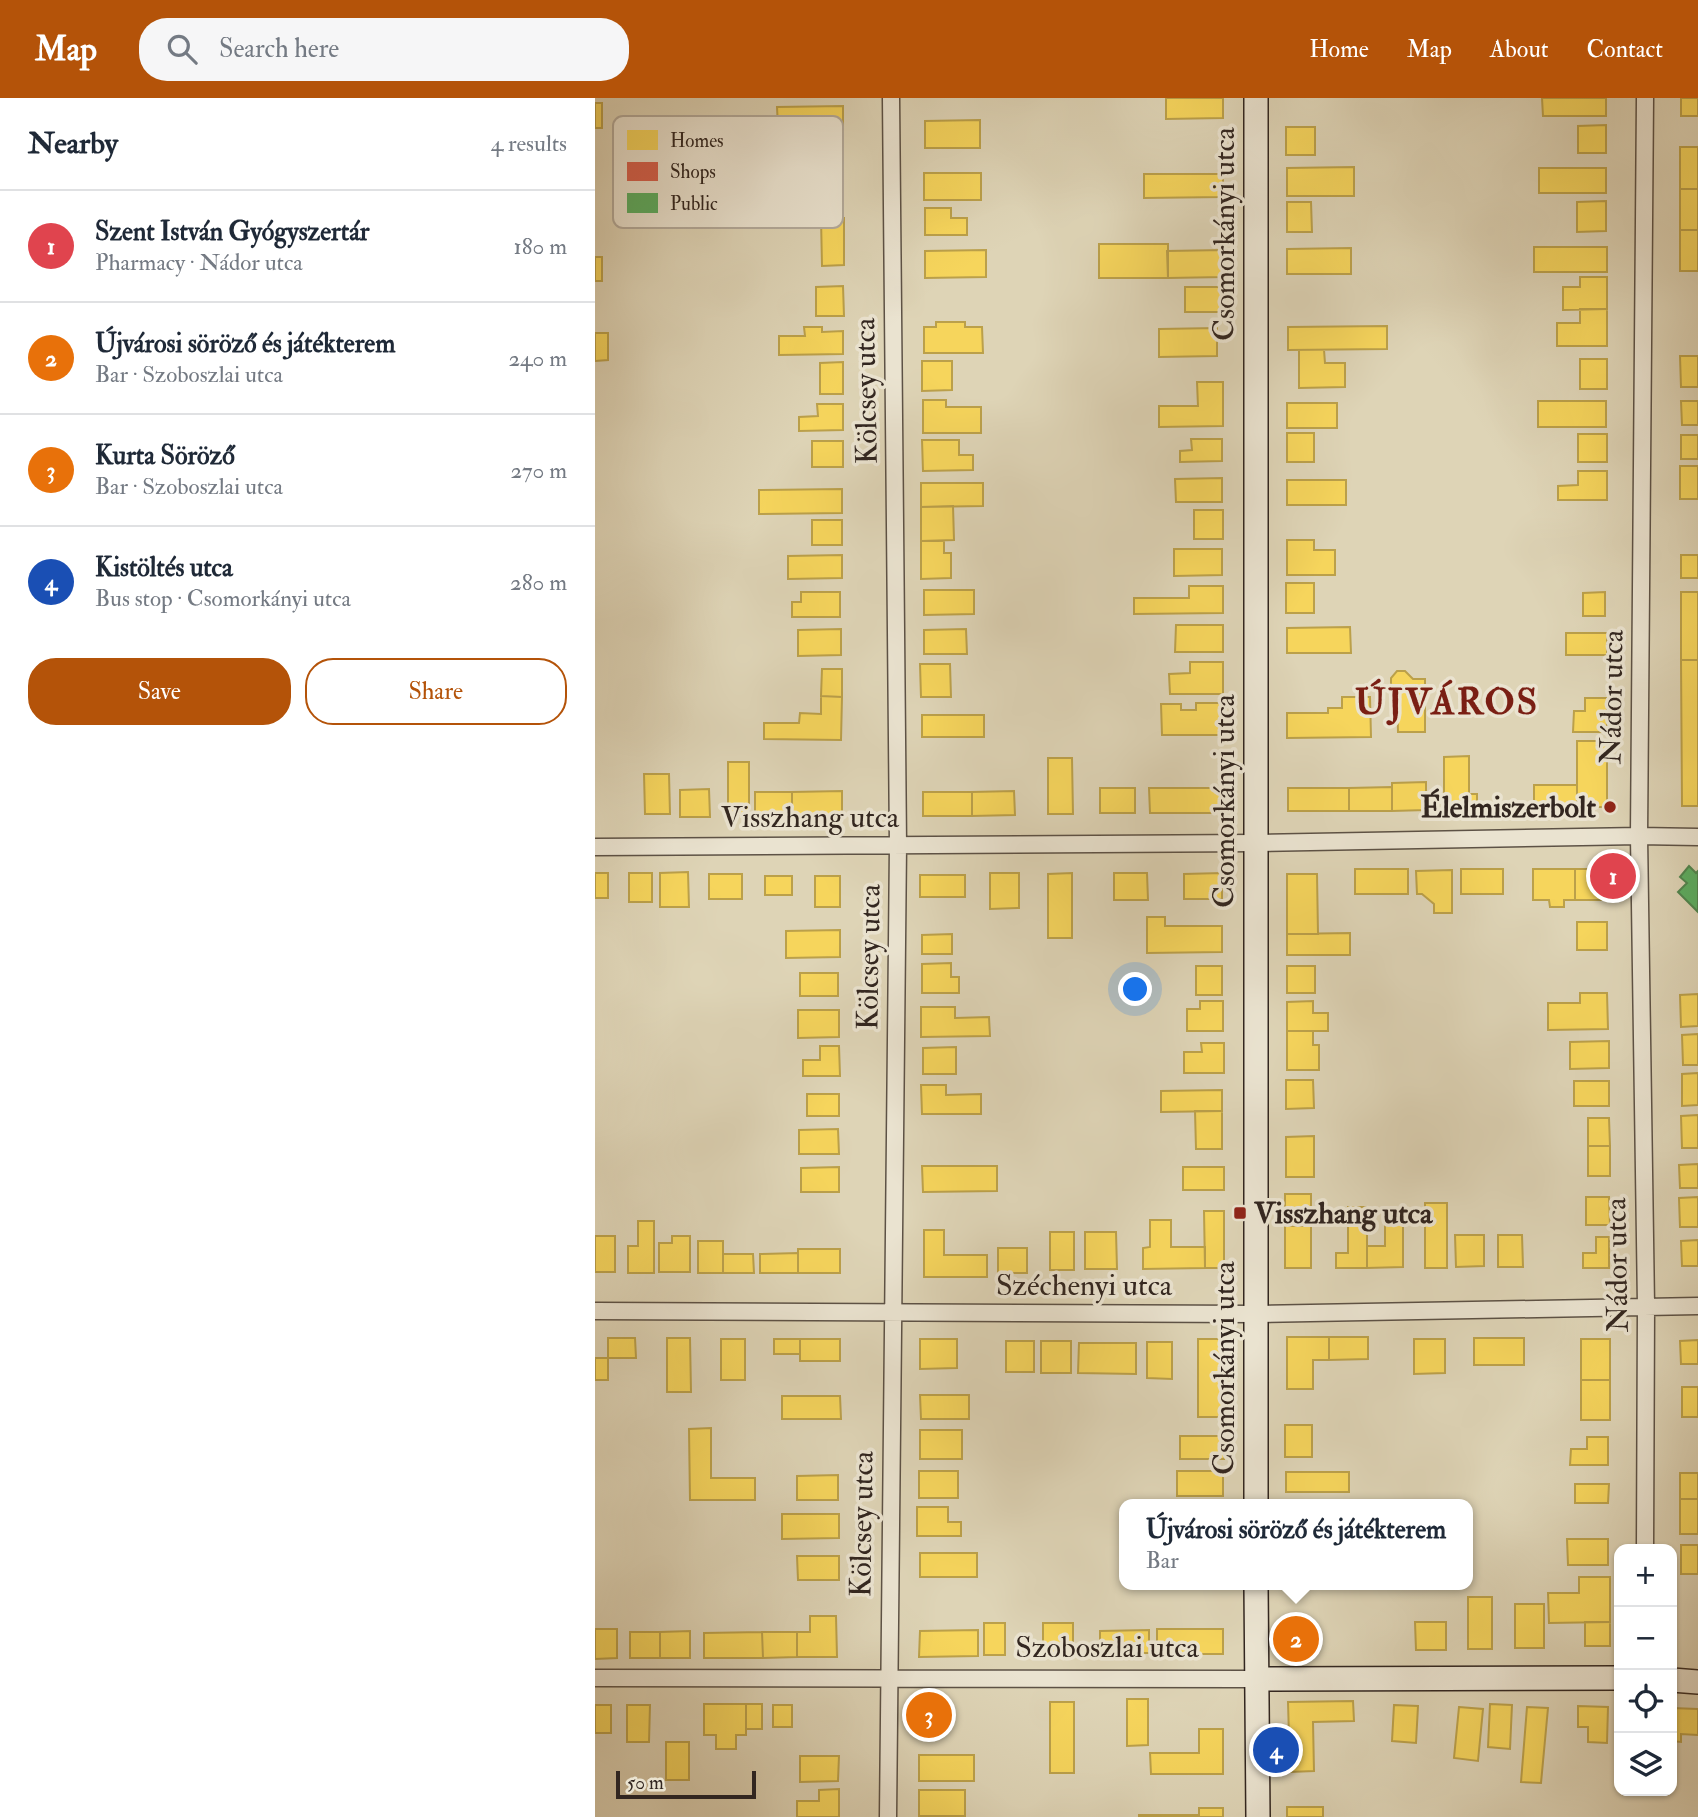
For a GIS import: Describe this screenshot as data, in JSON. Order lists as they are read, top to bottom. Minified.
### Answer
{"streets":{"street":["Csomorkányi utca","Kölcsey utca","Nádor utca","Visszhang utca","Széchenyi utca","Szoboszlai utca"]},"crossings":[["Csomorkányi utca","Visszhang utca"],["Csomorkányi utca","Széchenyi utca"],["Kölcsey utca","Visszhang utca"],["Kölcsey utca","Széchenyi utca"],["Kölcsey utca","Szoboszlai utca"],["Nádor utca","Visszhang utca"],["Nádor utca","Széchenyi utca"]],"districts":["ÚJVÁROS"],"places":{"other":["Élelmiszerbolt"],"transit":["Visszhang utca"]},"legend":["Homes","Shops","Public"],"scale_bar":"50 m","page":{"header":"Map","search":"Search here","nav":["Home","Map","About","Contact"],"heading":["Nearby","4 results"],"list":[{"mark":"1","name":"Szent István Gyógyszertár","note":"Pharmacy · Nádor utca","value":"180 m"},{"mark":"2","name":"Újvárosi söröző és játékterem","note":"Bar · Szoboszlai utca","value":"240 m"},{"mark":"3","name":"Kurta Söröző","note":"Bar · Szoboszlai utca","value":"270 m"},{"mark":"4","name":"Kistöltés utca","note":"Bus stop · Csomorkányi utca","value":"280 m"}],"buttons":["Save","Share"],"pins":["1","2","3","4"],"popup":["Újvárosi söröző és játékterem","Bar"],"map_buttons":["+","−"],"scale":"50 m"}}
